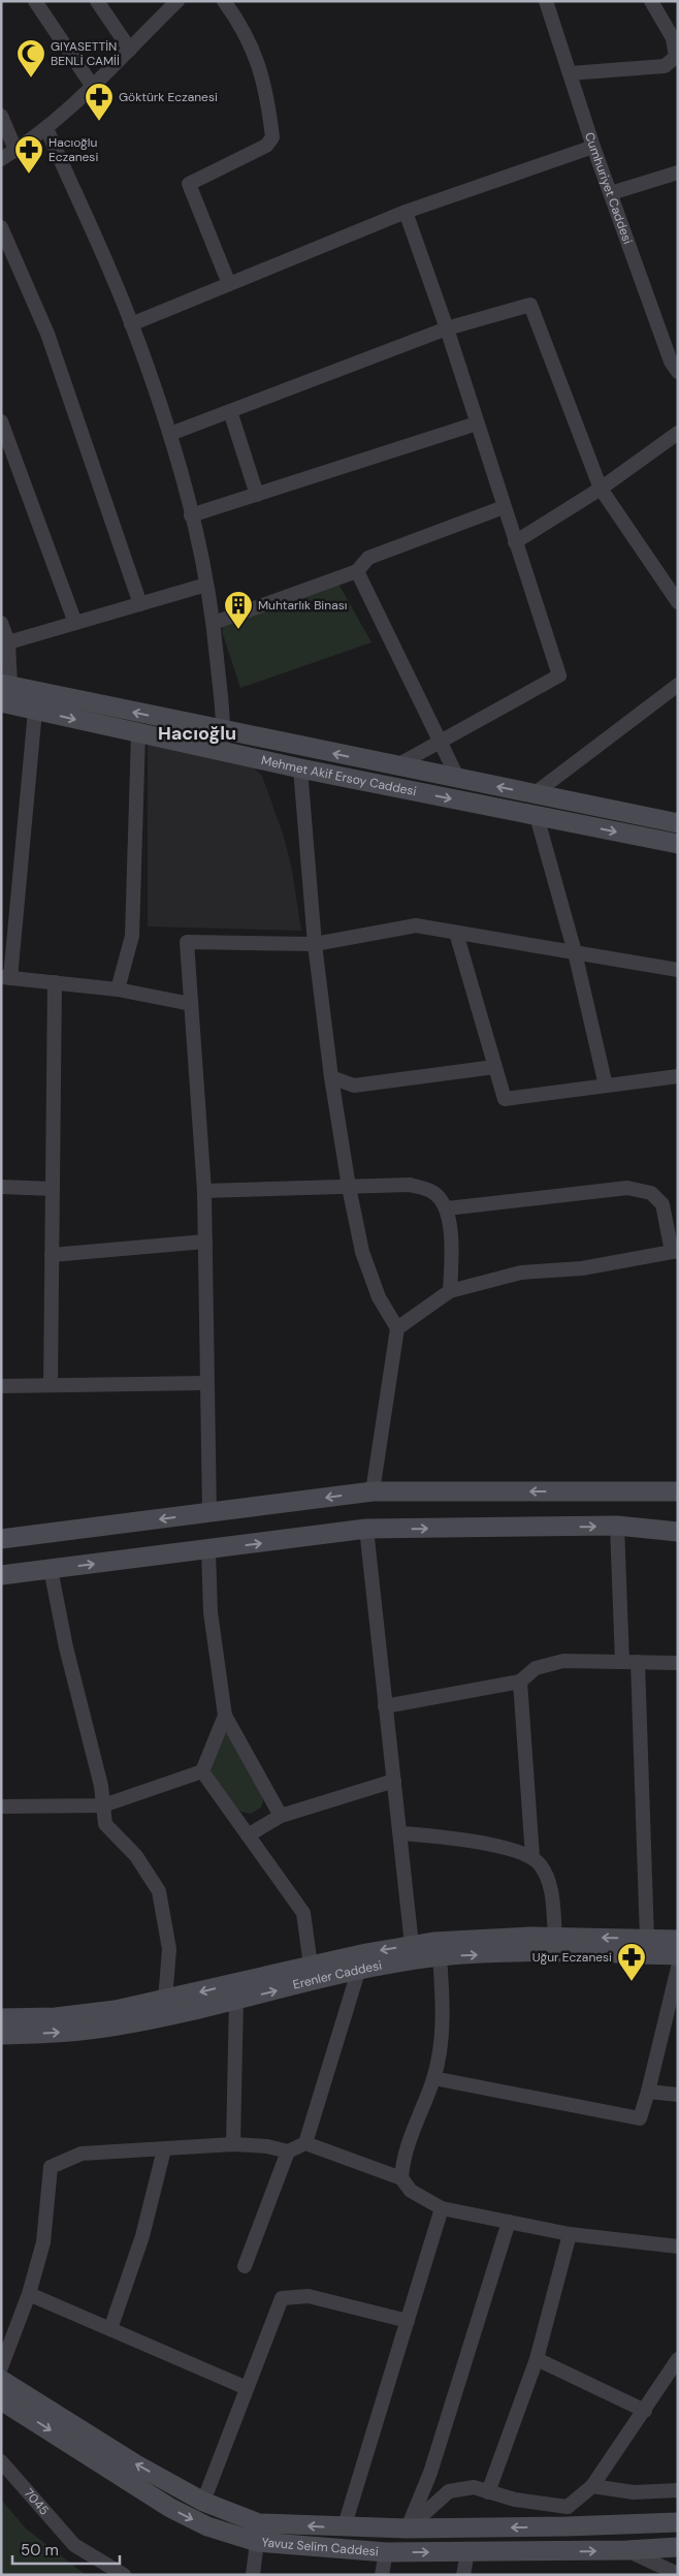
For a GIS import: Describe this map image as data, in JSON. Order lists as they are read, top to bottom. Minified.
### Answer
{"streets":{"main road":["Mehmet Akif Ersoy Caddesi","Erenler Caddesi","Yavuz Selim Caddesi"],"street":["Cumhuriyet Caddesi","7045"]},"districts":["Hacıoğlu"],"places":{"mosque":["GIYASETTİN BENLİ CAMİİ"],"pharmacy":["Göktürk Eczanesi","Hacıoğlu Eczanesi","Uğur Eczanesi"],"building":["Muhtarlık Binası"]},"scale_bar":"50 m"}
